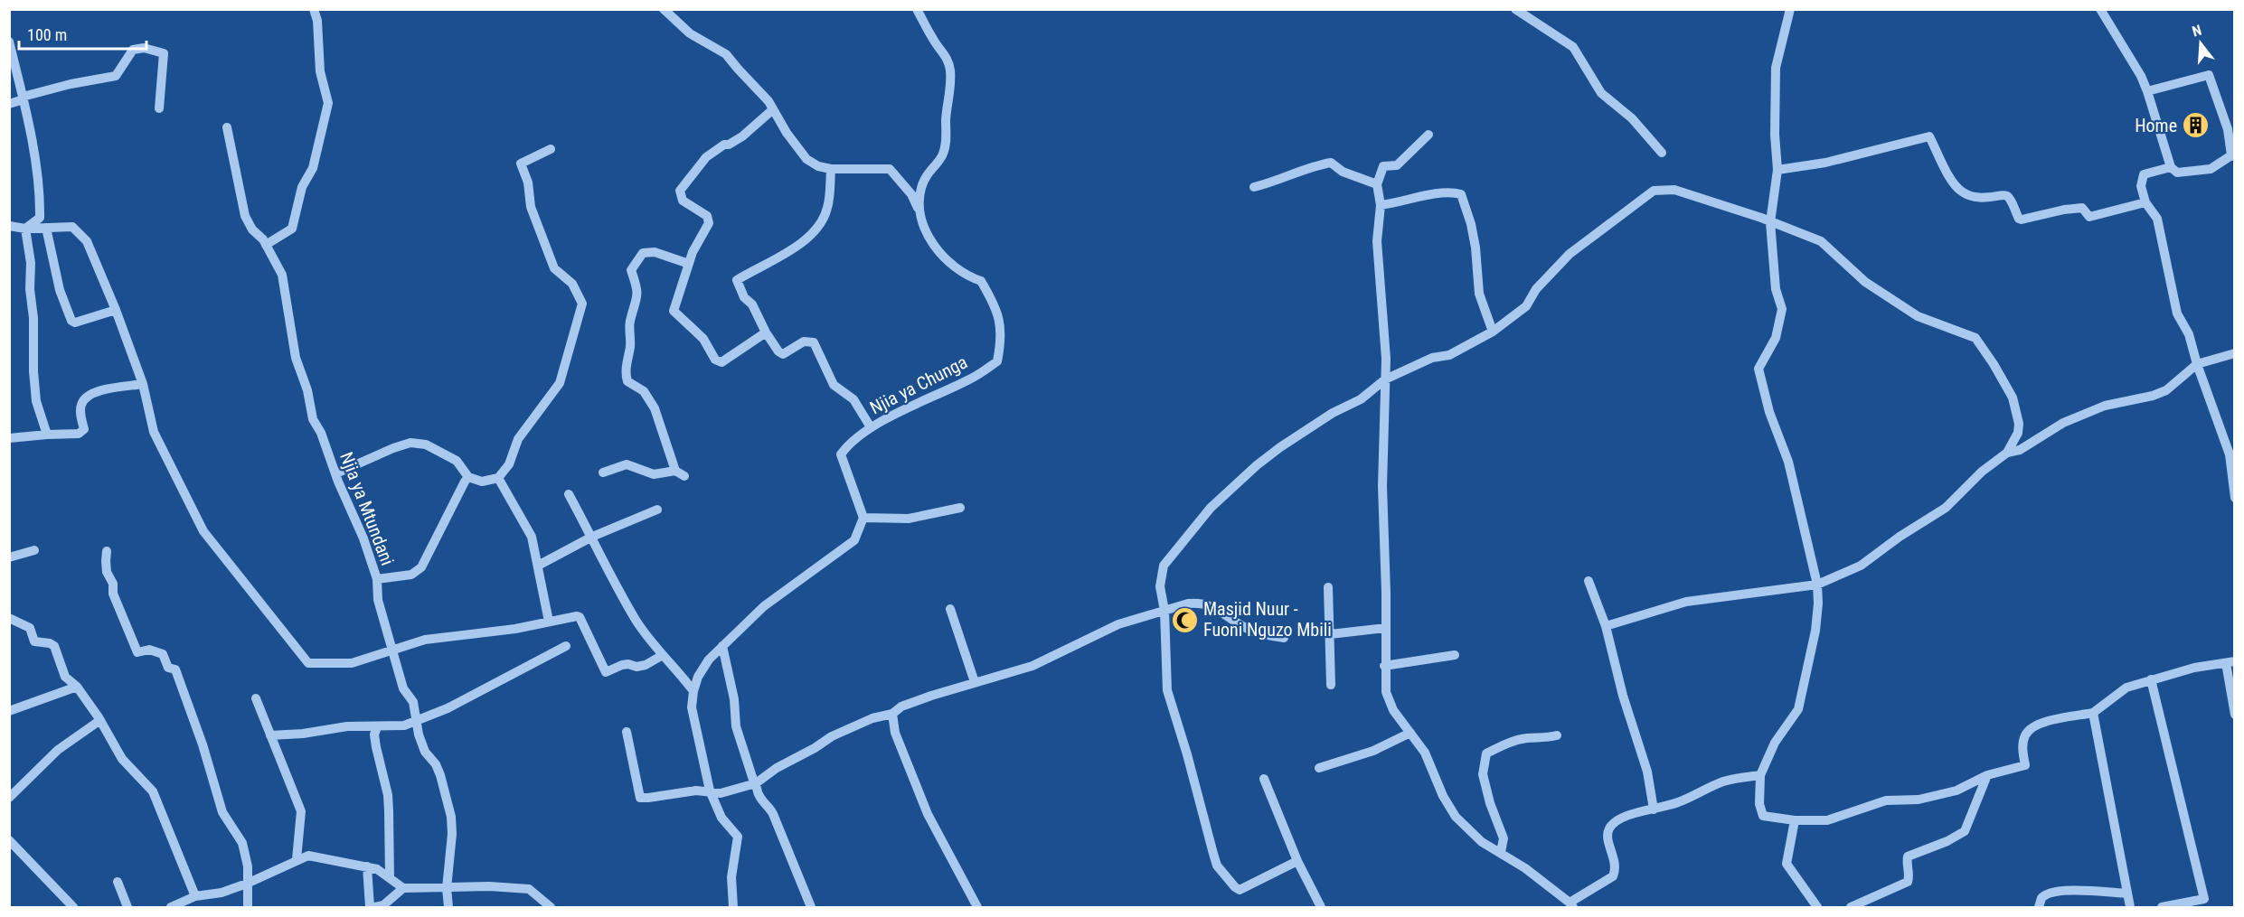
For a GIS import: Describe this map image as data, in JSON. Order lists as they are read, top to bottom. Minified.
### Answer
{"streets":{"street":["Njia ya Chunga","Njia ya Mtundani"]},"places":{"building":["Home"],"mosque":["Masjid Nuur - Fuoni Nguzo Mbili"]},"scale_bar":"100 m","north":"top"}
